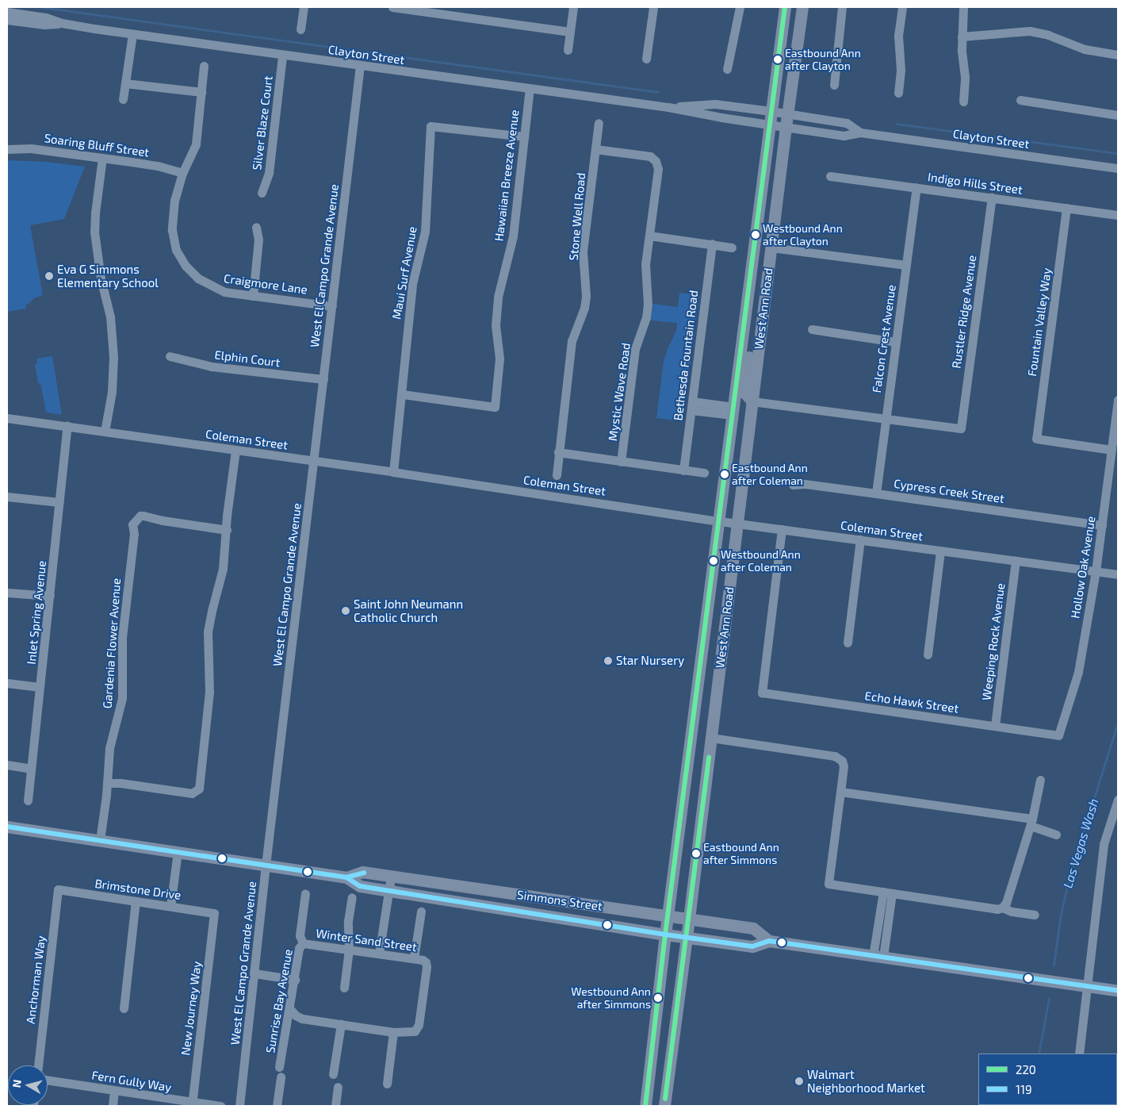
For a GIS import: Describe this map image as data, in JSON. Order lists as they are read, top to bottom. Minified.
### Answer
{"streets":{"main road":["West Ann Road","Simmons Street"],"street":["Clayton Street","Silver Blaze Court","Soaring Bluff Street","Hawaiian Breeze Avenue","Indigo Hills Street","Stone Well Road","West El Campo Grande Avenue","Maui Surf Avenue","Craigmore Lane","Rustler Ridge Avenue","Fountain Valley Way","Falcon Crest Avenue","Bethesda Fountain Road","Elphin Court","Mystic Wave Road","Coleman Street","Cypress Creek Street","Hollow Oak Avenue","Inlet Spring Avenue","Weeping Rock Avenue","Gardenia Flower Avenue","Echo Hawk Street","Brimstone Drive","Winter Sand Street","Anchorman Way","Sunrise Bay Avenue","New Journey Way","Fern Gully Way"]},"crossings":[["Clayton Street","Silver Blaze Court"],["Clayton Street","Hawaiian Breeze Avenue"],["Clayton Street","West El Campo Grande Avenue"],["Clayton Street","West Ann Road"],["Soaring Bluff Street","Craigmore Lane"],["Hawaiian Breeze Avenue","Maui Surf Avenue"],["Indigo Hills Street","Rustler Ridge Avenue"],["Indigo Hills Street","Fountain Valley Way"],["Indigo Hills Street","Falcon Crest Avenue"],["Stone Well Road","Mystic Wave Road"],["West El Campo Grande Avenue","Craigmore Lane"],["West El Campo Grande Avenue","Elphin Court"],["West El Campo Grande Avenue","Coleman Street"],["West El Campo Grande Avenue","Simmons Street"],["Maui Surf Avenue","Coleman Street"],["West Ann Road","Coleman Street"],["West Ann Road","Simmons Street"],["Rustler Ridge Avenue","Falcon Crest Avenue"],["Fountain Valley Way","Hollow Oak Avenue"],["Falcon Crest Avenue","Cypress Creek Street"],["Coleman Street","Hollow Oak Avenue"],["Coleman Street","Inlet Spring Avenue"],["Coleman Street","Weeping Rock Avenue"],["Coleman Street","Echo Hawk Street"],["Cypress Creek Street","Hollow Oak Avenue"],["Hollow Oak Avenue","Echo Hawk Street"],["Weeping Rock Avenue","Echo Hawk Street"],["Gardenia Flower Avenue","Simmons Street"],["Brimstone Drive","Anchorman Way"],["Brimstone Drive","New Journey Way"],["Winter Sand Street","Sunrise Bay Avenue"],["New Journey Way","Fern Gully Way"]],"water":["Las Vegas Wash"],"places":["Eastbound Ann after Clayton","Westbound Ann after Clayton","Eva G Simmons Elementary School","Eastbound Ann after Coleman","Westbound Ann after Coleman","Saint John Neumann Catholic Church","Star Nursery","Eastbound Ann after Simmons","Westbound Ann after Simmons","Walmart Neighborhood Market"],"lines":["transit line 220","transit line 119"],"legend":["220","119"],"north":"left"}
